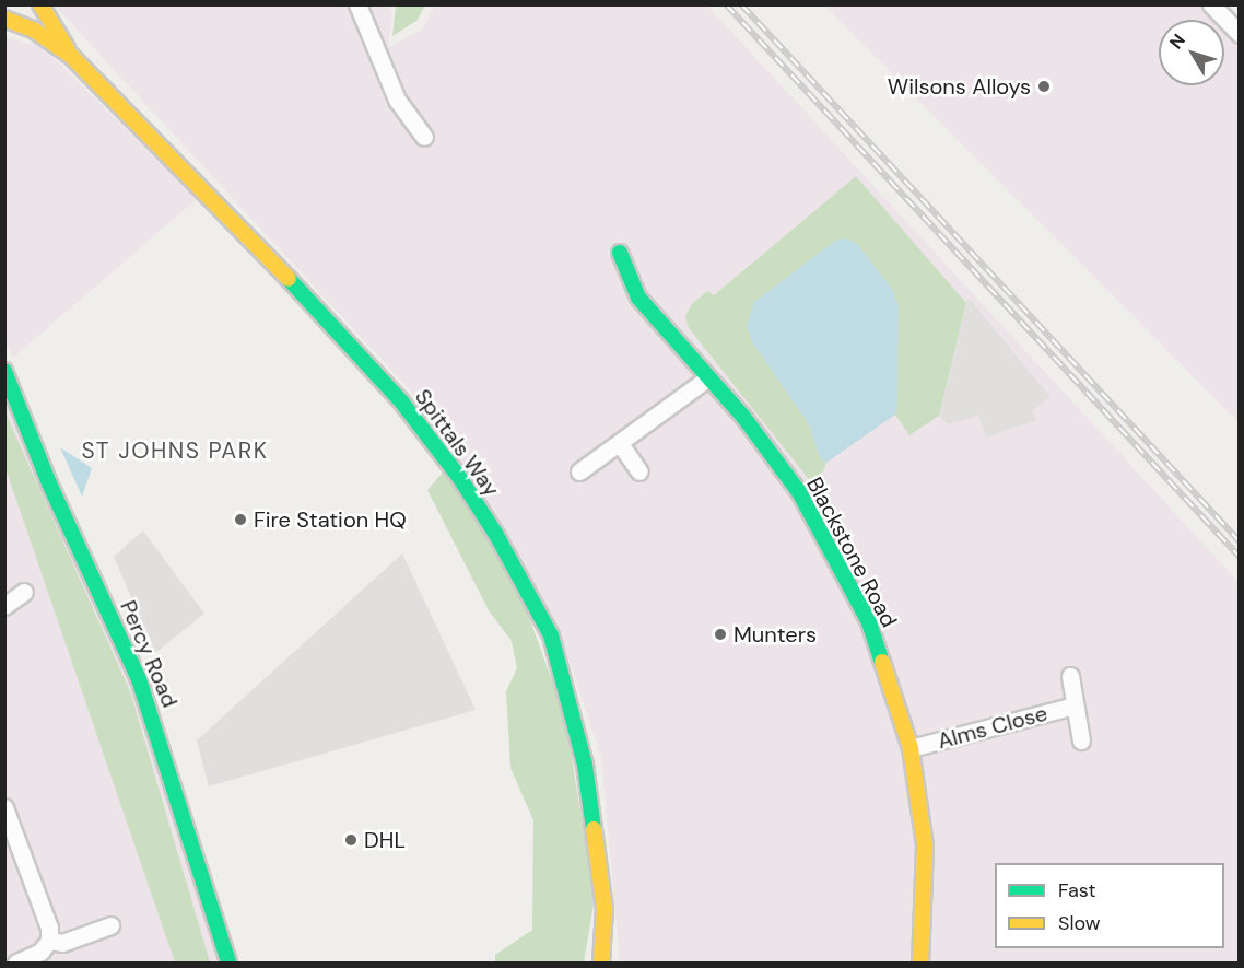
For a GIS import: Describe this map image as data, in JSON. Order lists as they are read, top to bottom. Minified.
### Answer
{"streets":{"main road":["Spittals Way","Blackstone Road","Percy Road"],"street":["Alms Close"]},"crossings":[["Blackstone Road","Alms Close"]],"districts":["ST JOHNS PARK"],"places":["Wilsons Alloys","Fire Station HQ","Munters","DHL"],"legend":["Fast","Slow"],"north":"top left"}
